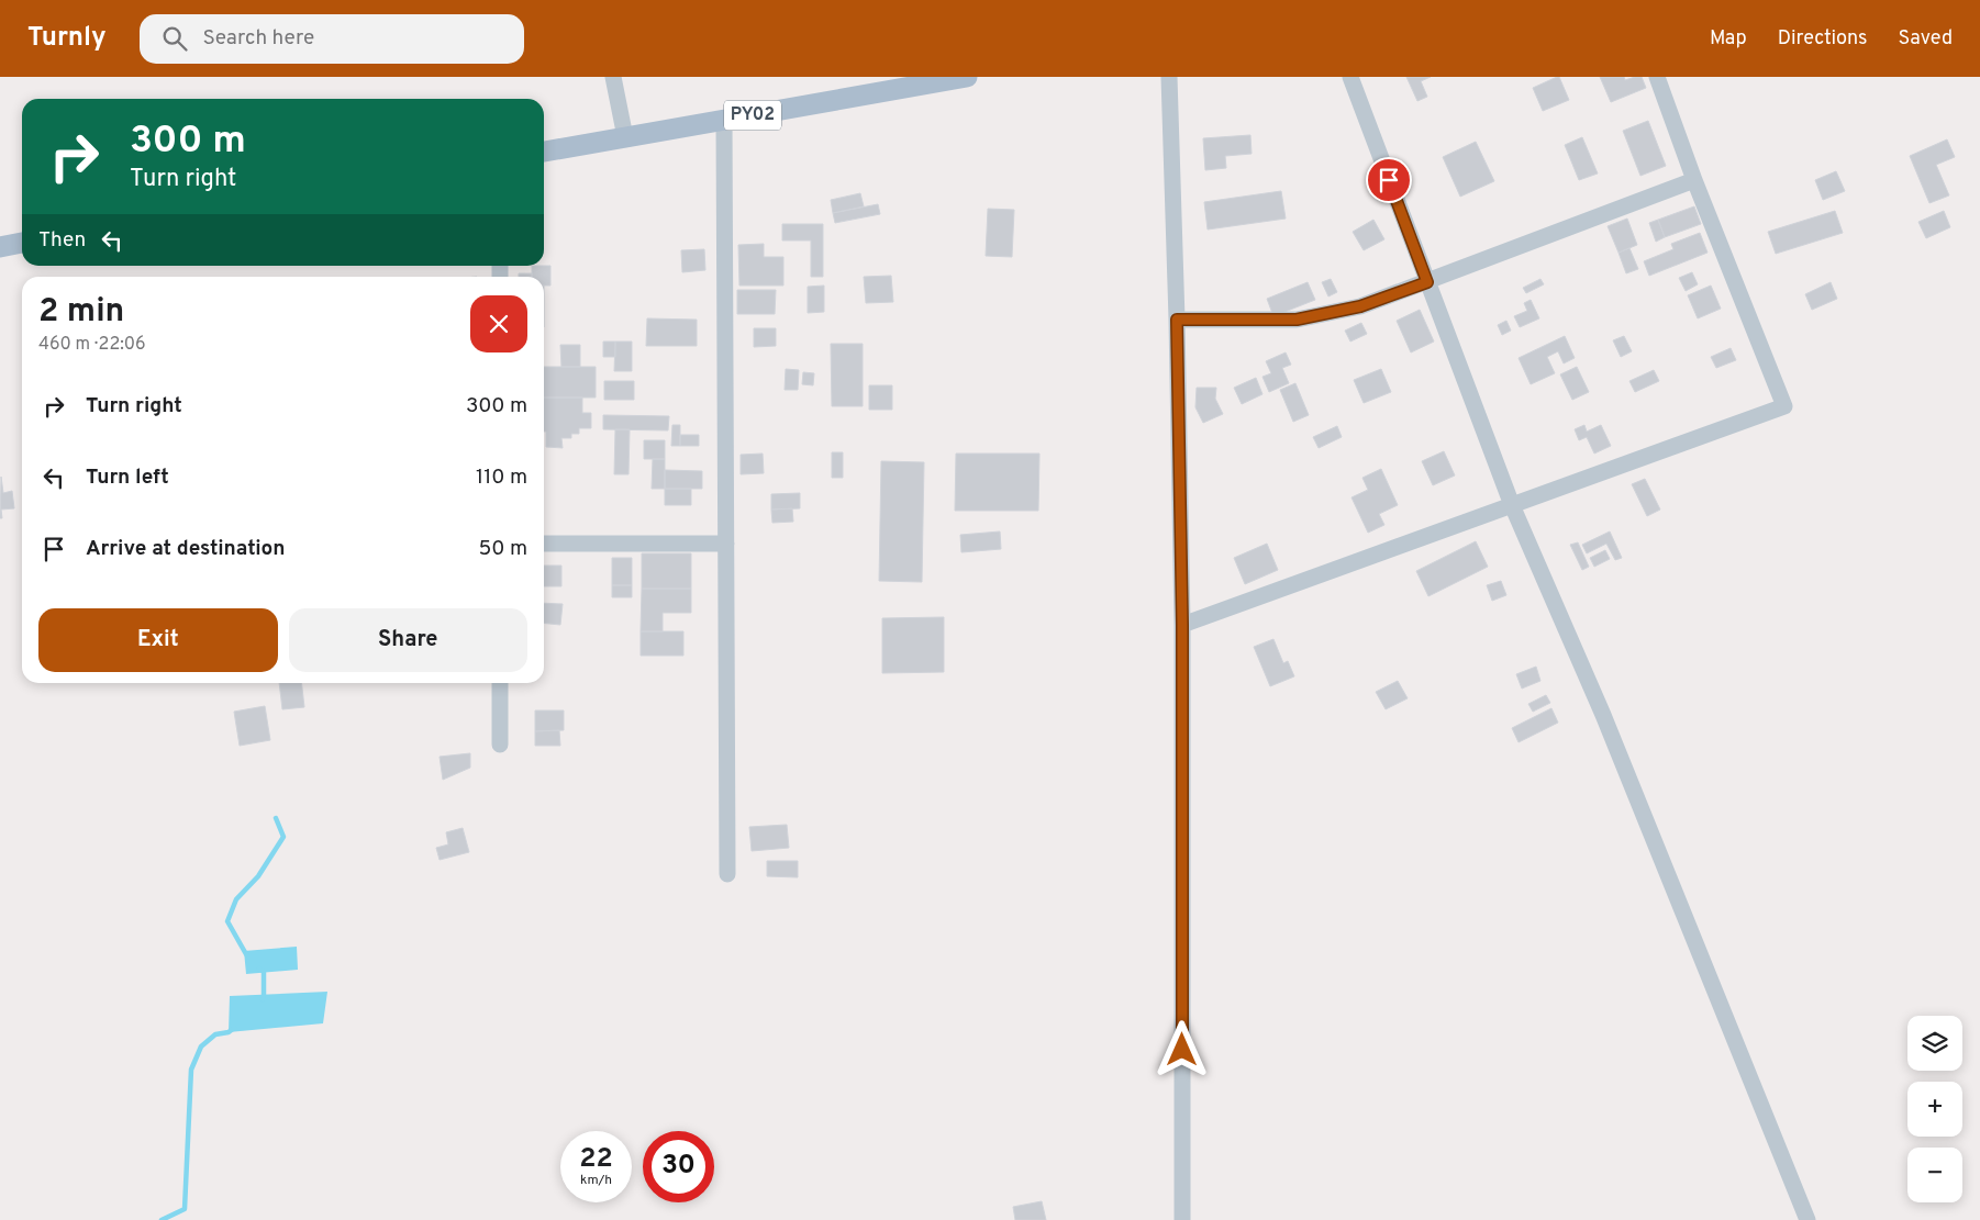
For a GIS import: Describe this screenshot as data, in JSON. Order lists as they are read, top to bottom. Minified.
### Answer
{"streets":{"main road":["PY02"]},"page":{"header":"Turnly","search":"Search here","nav":["Map","Directions","Saved"],"turn":["300 m","Turn right"],"then":"Then","heading":["2 min","460 m · 22:06"],"list":[{"name":"Turn right","value":"300 m"},{"name":"Turn left","value":"110 m"},{"name":"Arrive at destination","value":"50 m"}],"buttons":["Exit","Share"],"map_buttons":["+","−"],"speed":"22 km/h","limit":"30"}}
